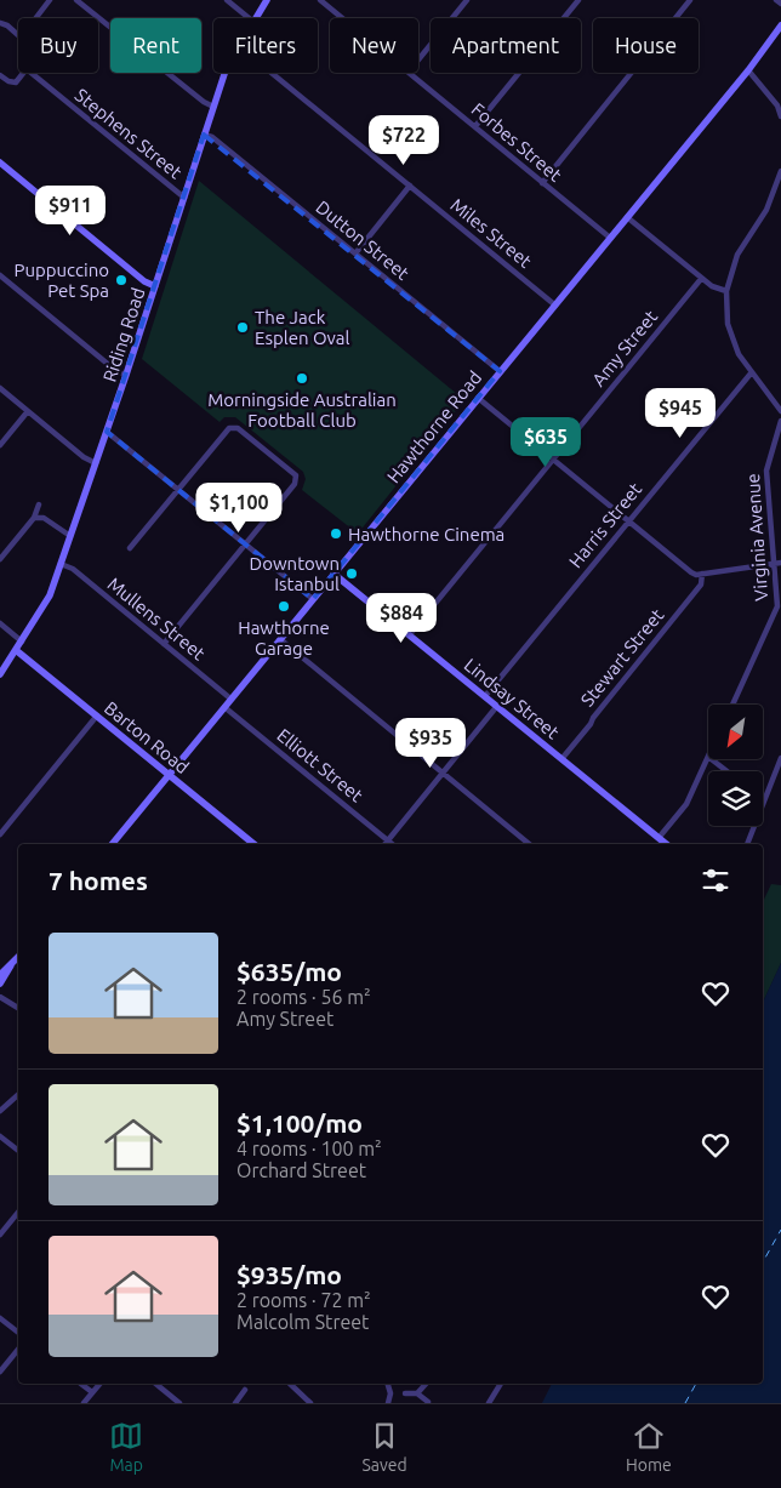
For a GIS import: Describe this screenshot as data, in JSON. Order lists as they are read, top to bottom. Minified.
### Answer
{"streets":{"street":["Stephens Street","Forbes Street","Miles Street","Dutton Street","Riding Road","Amy Street","Hawthorne Road","Harris Street","Virginia Avenue","Mullens Street","Stewart Street","Lindsay Street","Barton Road","Elliott Street"]},"crossings":[["Stephens Street","Riding Road"],["Forbes Street","Hawthorne Road"],["Miles Street","Hawthorne Road"],["Dutton Street","Riding Road"],["Dutton Street","Hawthorne Road"],["Riding Road","Mullens Street"],["Riding Road","Barton Road"],["Amy Street","Lindsay Street"],["Hawthorne Road","Mullens Street"],["Hawthorne Road","Lindsay Street"],["Hawthorne Road","Barton Road"],["Hawthorne Road","Elliott Street"],["Harris Street","Lindsay Street"],["Stewart Street","Lindsay Street"]],"places":["Puppuccino Pet Spa","The Jack Esplen Oval","Morningside Australian Football Club","Hawthorne Cinema","Downtown Istanbul","Hawthorne Garage"],"north":"bottom left","page":{"chip":["Buy","Rent","Filters","New","Apartment","House"],"price":["$722","$911","$945","$635","$1,100","$884","$935"],"heading":"7 homes","list":[{"name":"$635/mo","note":"2 rooms · 56 m² · Amy Street"},{"name":"$1,100/mo","note":"4 rooms · 100 m² · Orchard Street"},{"name":"$935/mo","note":"2 rooms · 72 m² · Malcolm Street"}],"tabs":["Map","Saved","Home"]}}
